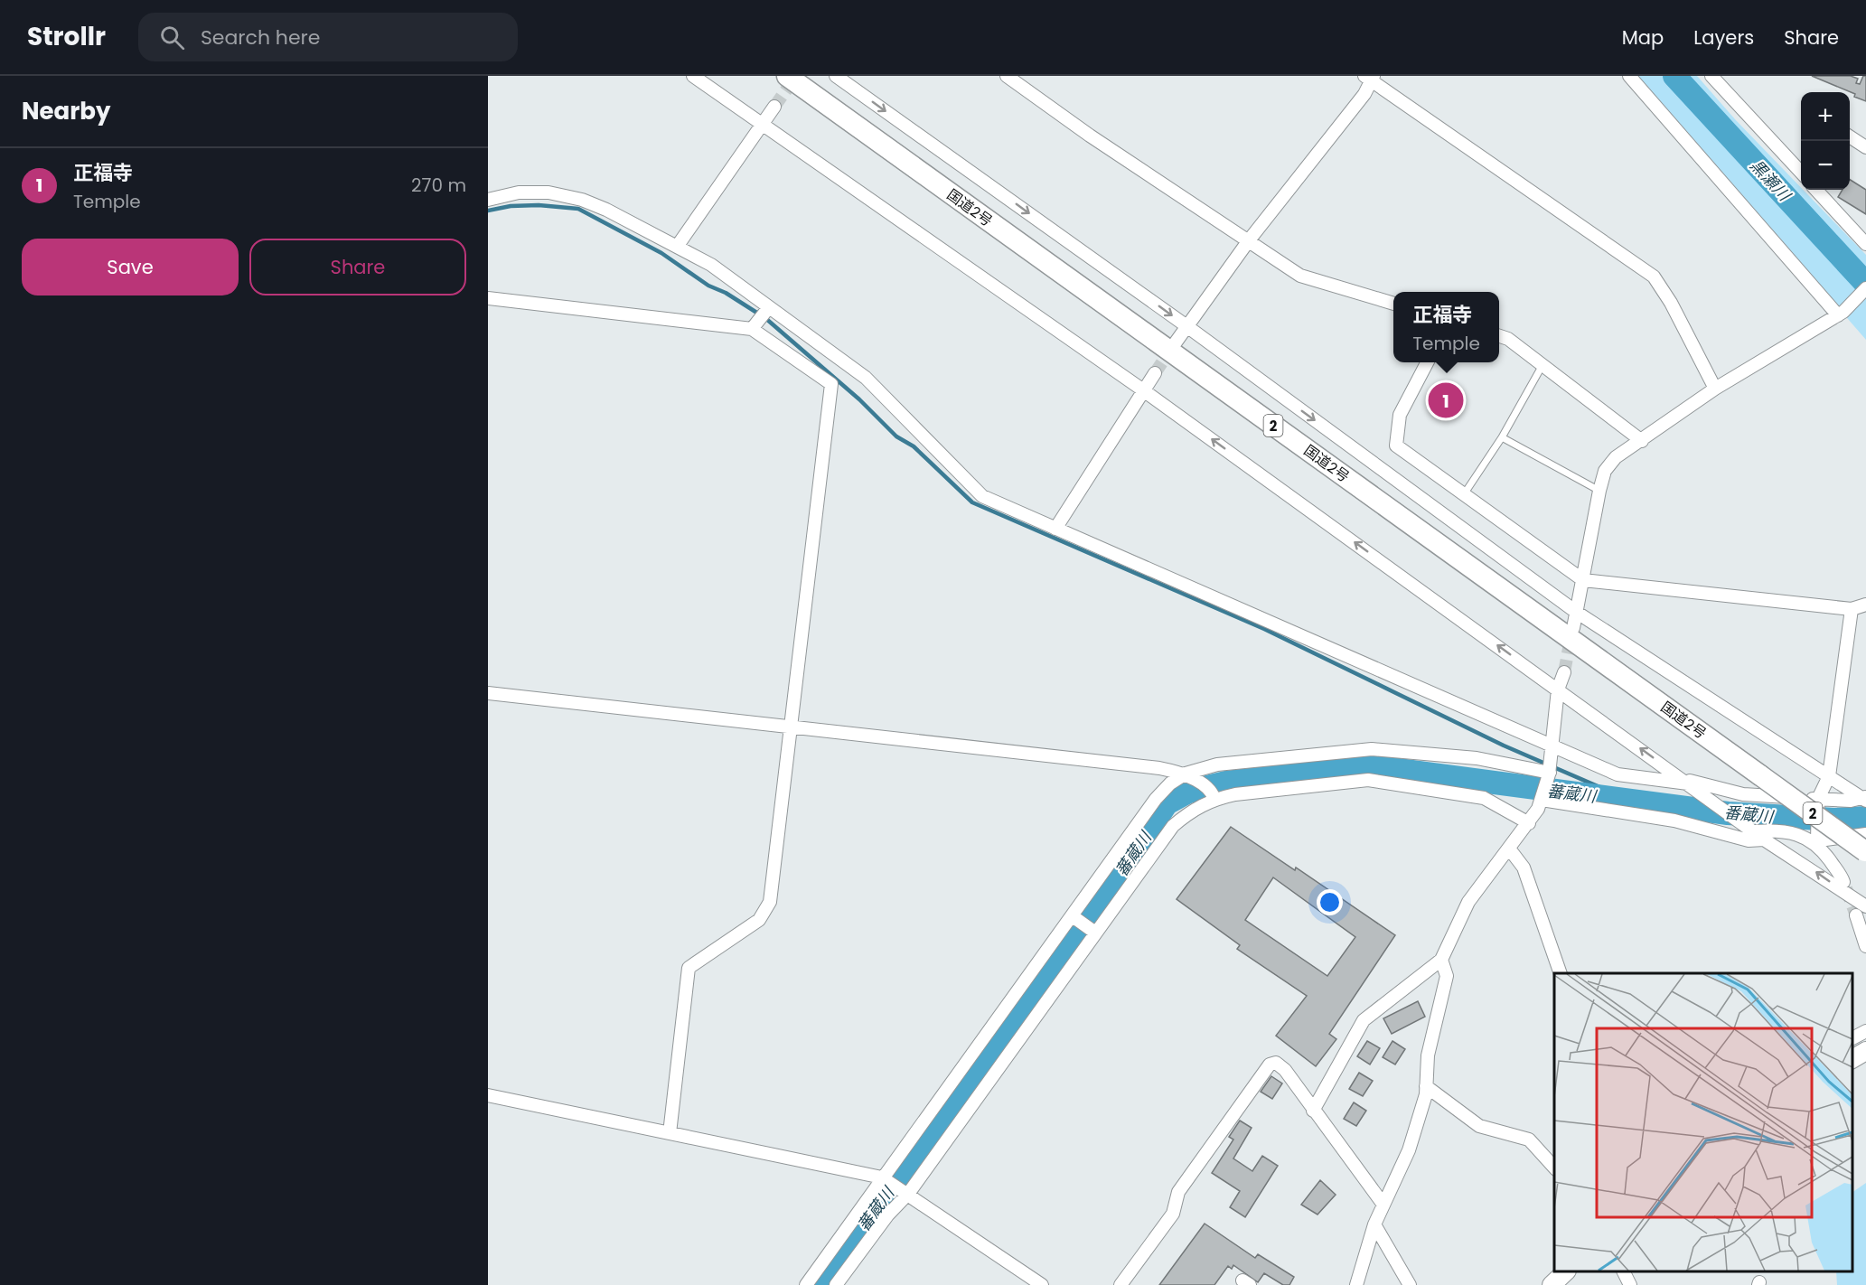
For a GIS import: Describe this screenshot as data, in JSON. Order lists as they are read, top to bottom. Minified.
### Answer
{"streets":{"highway":["国道2号","2"]},"water":["黒瀬川","蕃蔵川","番蔵川"],"page":{"header":"Strollr","search":"Search here","nav":["Map","Layers","Share"],"heading":"Nearby","map_buttons":["+","−"],"list":[{"mark":"1","name":"正福寺","note":"Temple","value":"270 m"}],"buttons":["Save","Share"],"popup":["正福寺","Temple"],"pins":"1"}}
